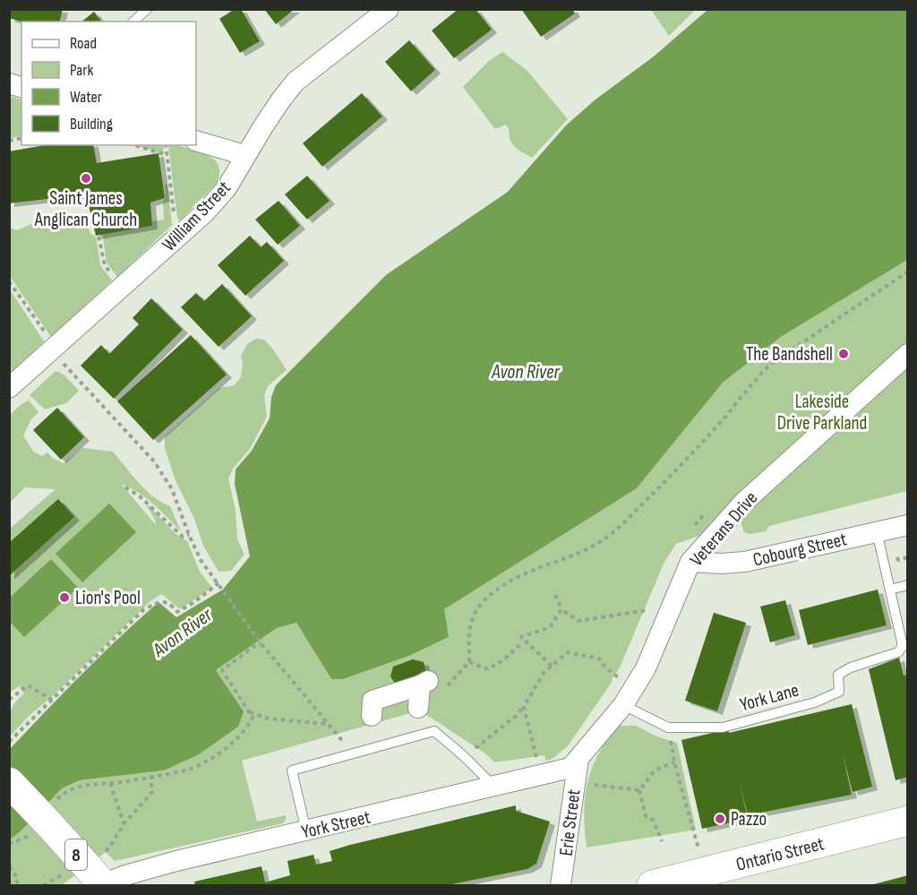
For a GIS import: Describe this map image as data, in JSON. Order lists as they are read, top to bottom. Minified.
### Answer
{"streets":{"main road":["Ontario Street","8"],"street":["William Street","Veterans Drive","Cobourg Street","Erie Street","York Street"],"lane":["York Lane"]},"crossings":[["Veterans Drive","Cobourg Street"],["Veterans Drive","York Lane"],["Veterans Drive","Erie Street"],["Veterans Drive","York Street"],["Erie Street","York Street"],["York Street","8"]],"water":["Avon River"],"parks":["Lakeside Drive Parkland"],"places":["Saint James Anglican Church","The Bandshell","Lion's Pool","Pazzo"],"legend":["Road","Park","Water","Building"]}
